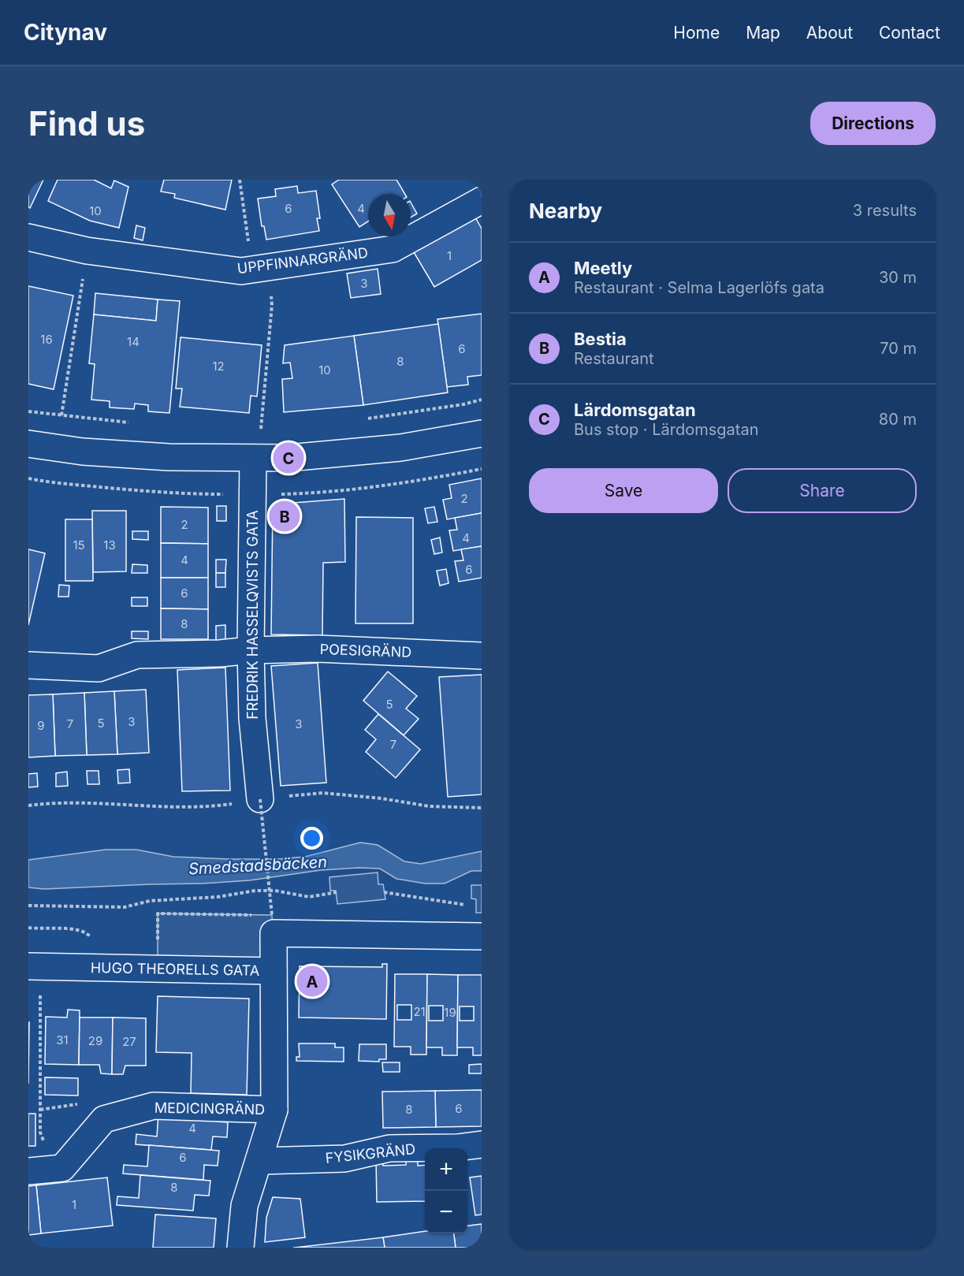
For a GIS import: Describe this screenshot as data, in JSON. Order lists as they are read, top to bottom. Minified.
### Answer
{"streets":{"street":["UPPFINNARGRÄND","FREDRIK HASSELQVISTS GATA","POESIGRÄND","HUGO THEORELLS GATA","MEDICINGRÄND","FYSIKGRÄND"]},"crossings":[["FREDRIK HASSELQVISTS GATA","POESIGRÄND"]],"water":["Smedstadsbäcken"],"house_numbers":["6","4","10","1","3","16","14","6","8","12","10","2","2","4","15","13","4","6","6","8","5","3","5","7","3","9","7","21","19","31","29","27","6","8","4","6","8","1"],"north":"bottom","page":{"header":"Citynav","nav":["Home","Map","About","Contact"],"buttons":["Directions",["Save","Share"]],"title":"Find us","heading":["Nearby","3 results"],"list":[{"mark":"A","name":"Meetly","note":"Restaurant · Selma Lagerlöfs gata","value":"30 m"},{"mark":"B","name":"Bestia","note":"Restaurant","value":"70 m"},{"mark":"C","name":"Lärdomsgatan","note":"Bus stop · Lärdomsgatan","value":"80 m"}],"pins":["C","B","A"],"map_buttons":["+","−"]}}
